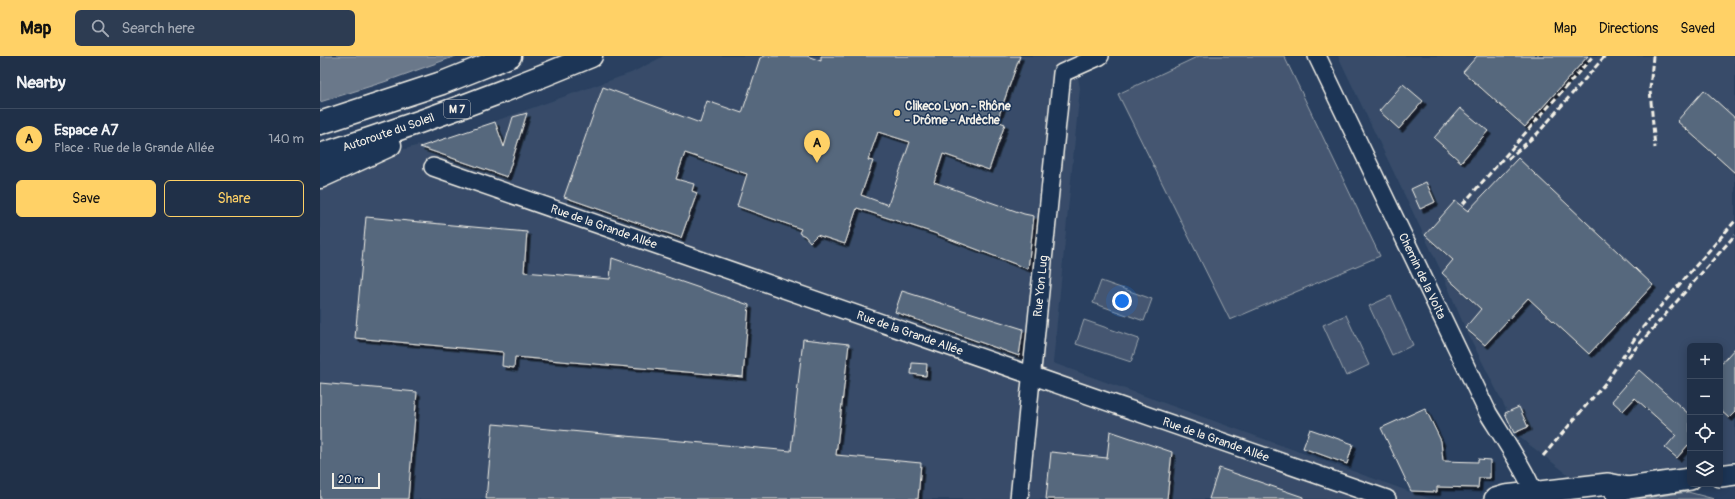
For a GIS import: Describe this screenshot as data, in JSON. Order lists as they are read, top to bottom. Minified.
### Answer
{"streets":{"highway":["M 7","Autoroute du Soleil"],"street":["Rue de la Grande Allée","Chemin de la Volta","Rue Yon Lug"]},"crossings":[["Rue de la Grande Allée","Rue Yon Lug"]],"places":["Clikeco Lyon - Rhône - Drôme - Ardèche"],"scale_bar":"20 m","page":{"header":"Map","search":"Search here","nav":["Map","Directions","Saved"],"heading":"Nearby","list":[{"mark":"A","name":"Espace A7","note":"Place · Rue de la Grande Allée","value":"140 m"}],"pins":"A","buttons":["Save","Share"],"map_buttons":["+","−"],"scale":"20 m"}}
